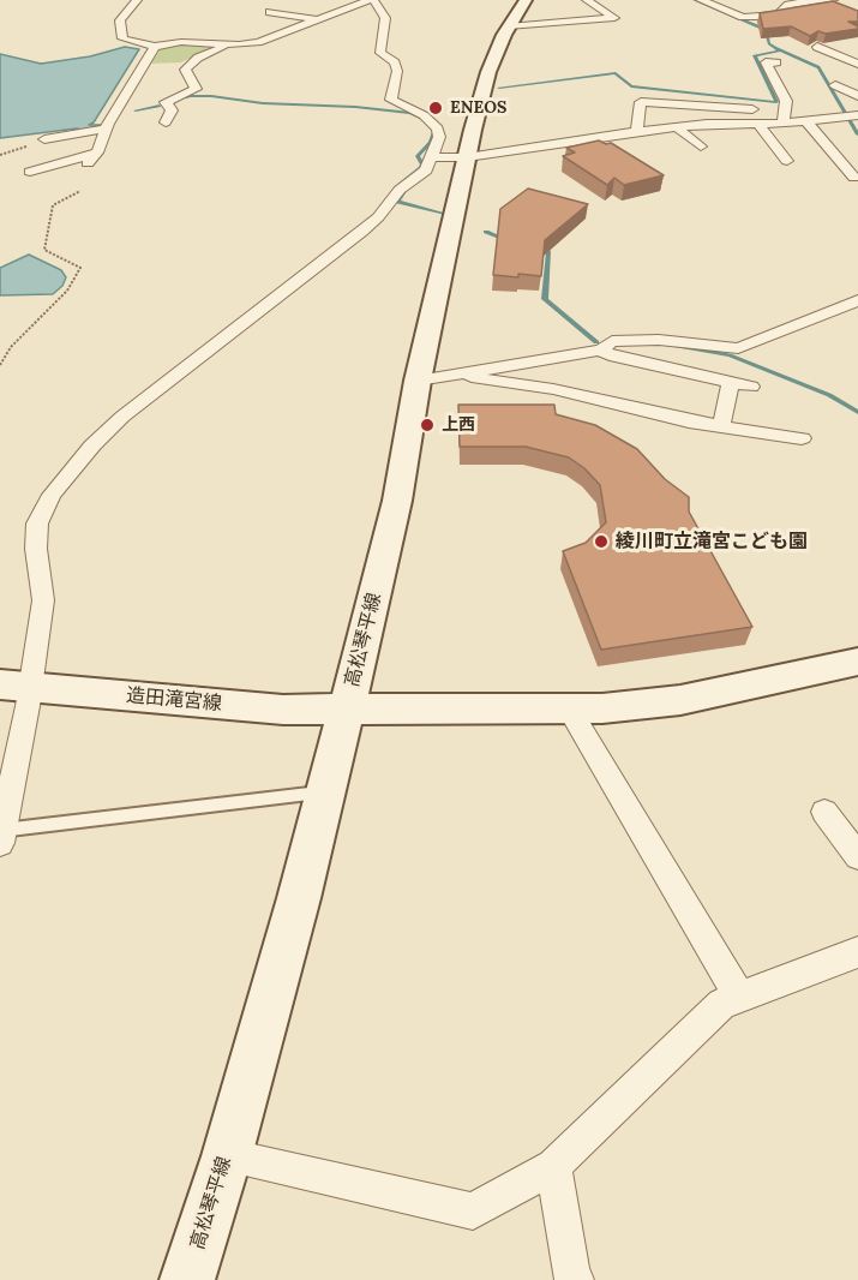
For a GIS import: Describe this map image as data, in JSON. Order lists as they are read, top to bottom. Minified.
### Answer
{"streets":{"main road":["高松琴平線","造田滝宮線"]},"crossings":[["高松琴平線","造田滝宮線"]],"places":["ENEOS","上西","綾川町立滝宮こども園"]}
